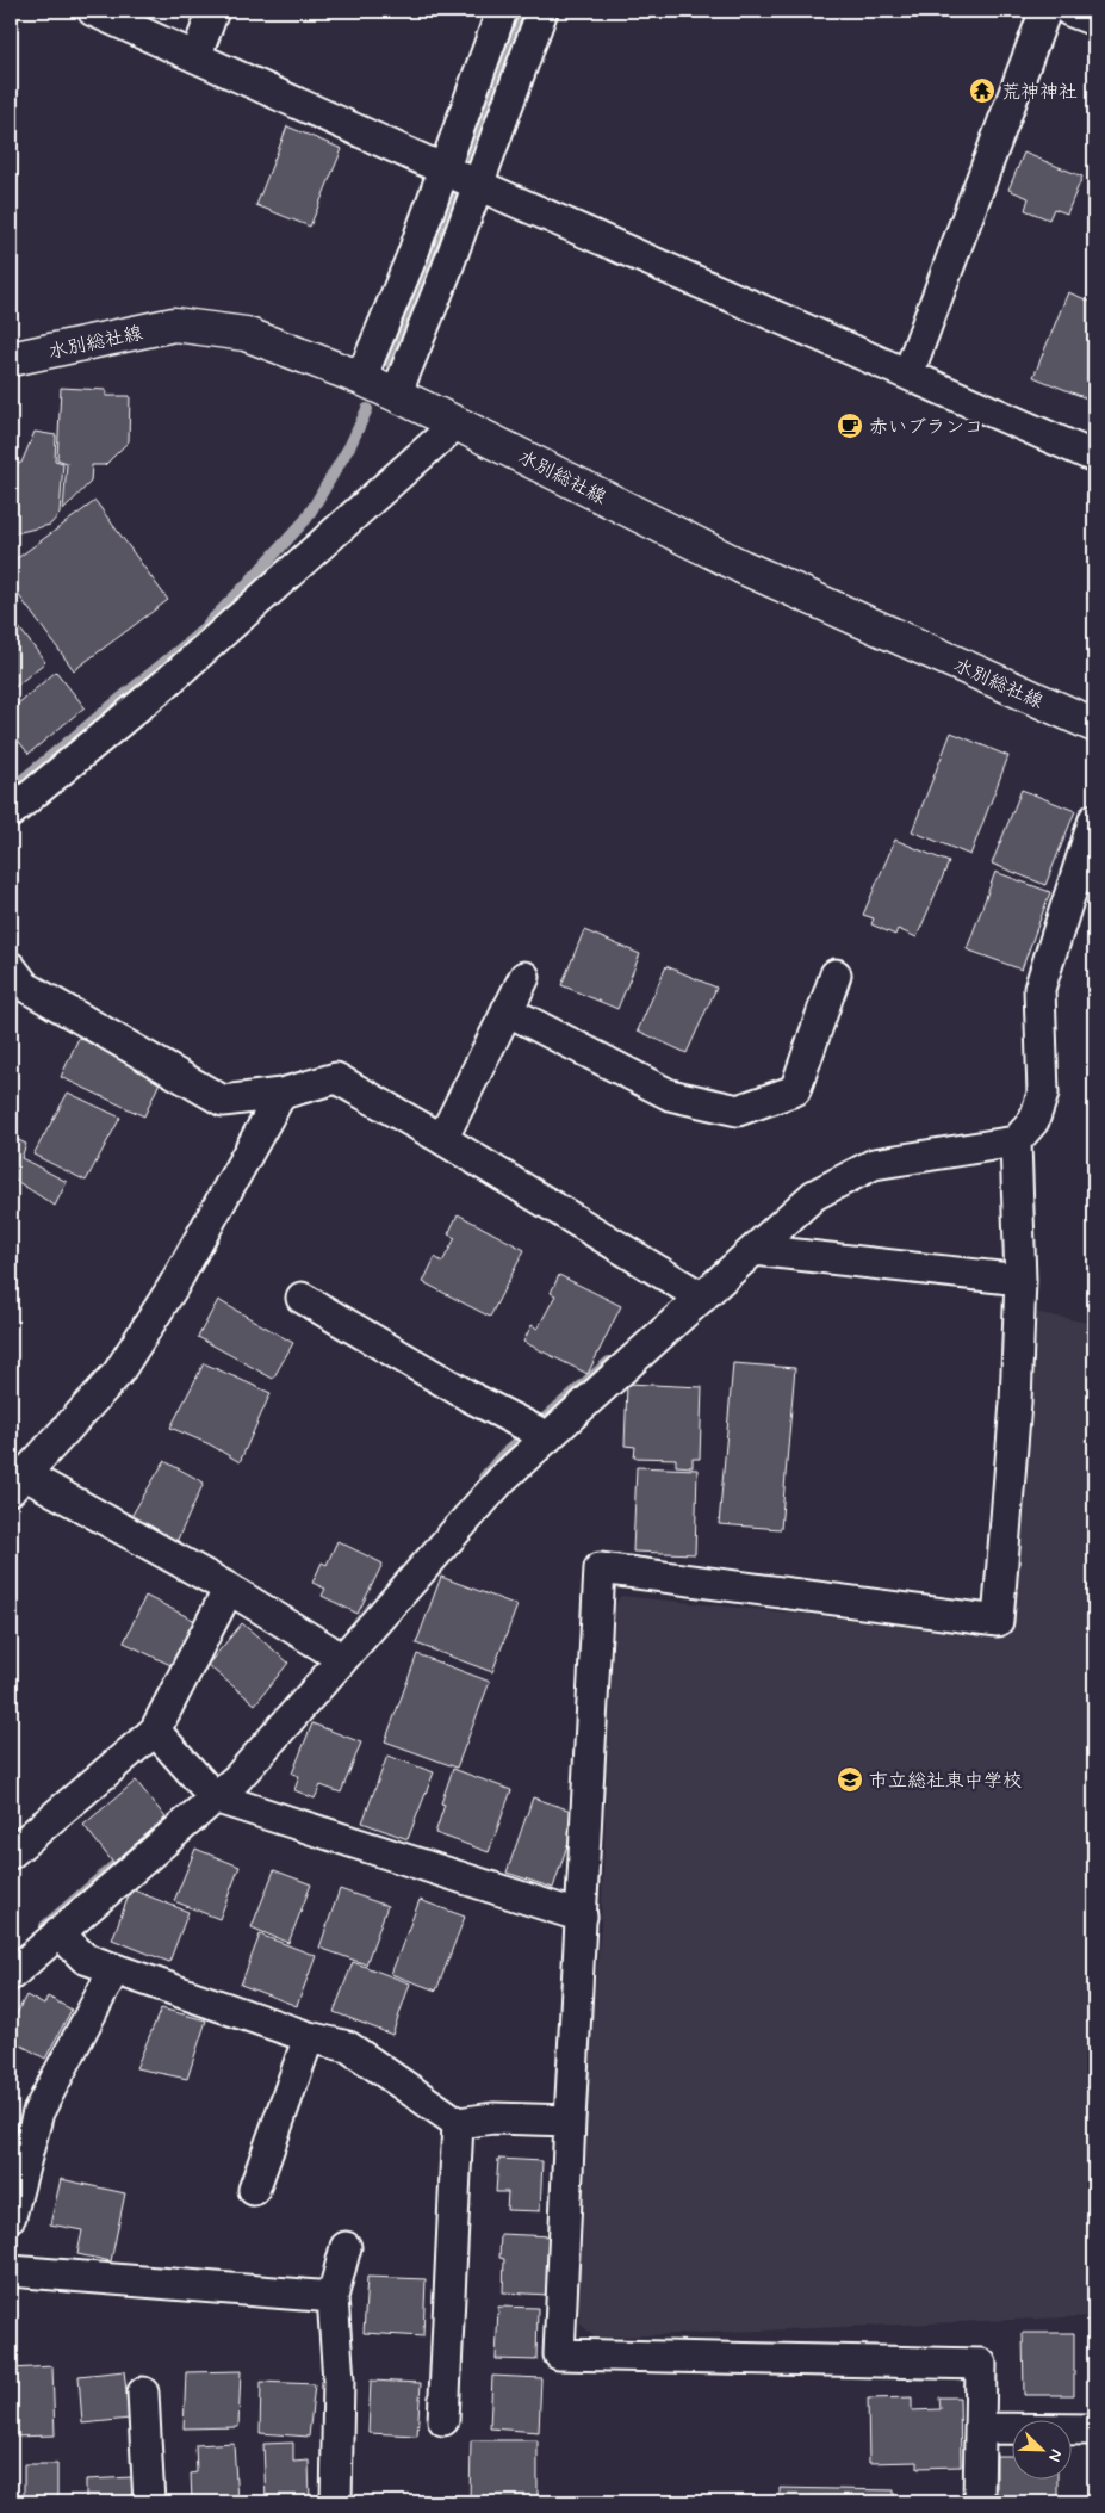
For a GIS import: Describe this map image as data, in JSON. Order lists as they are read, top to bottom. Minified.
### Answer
{"streets":{"main road":["水別総社線"]},"places":{"temple":["荒神神社"],"cafe":["赤いブランコ"],"school or university":["市立総社東中学校"]},"north":"bottom right"}
